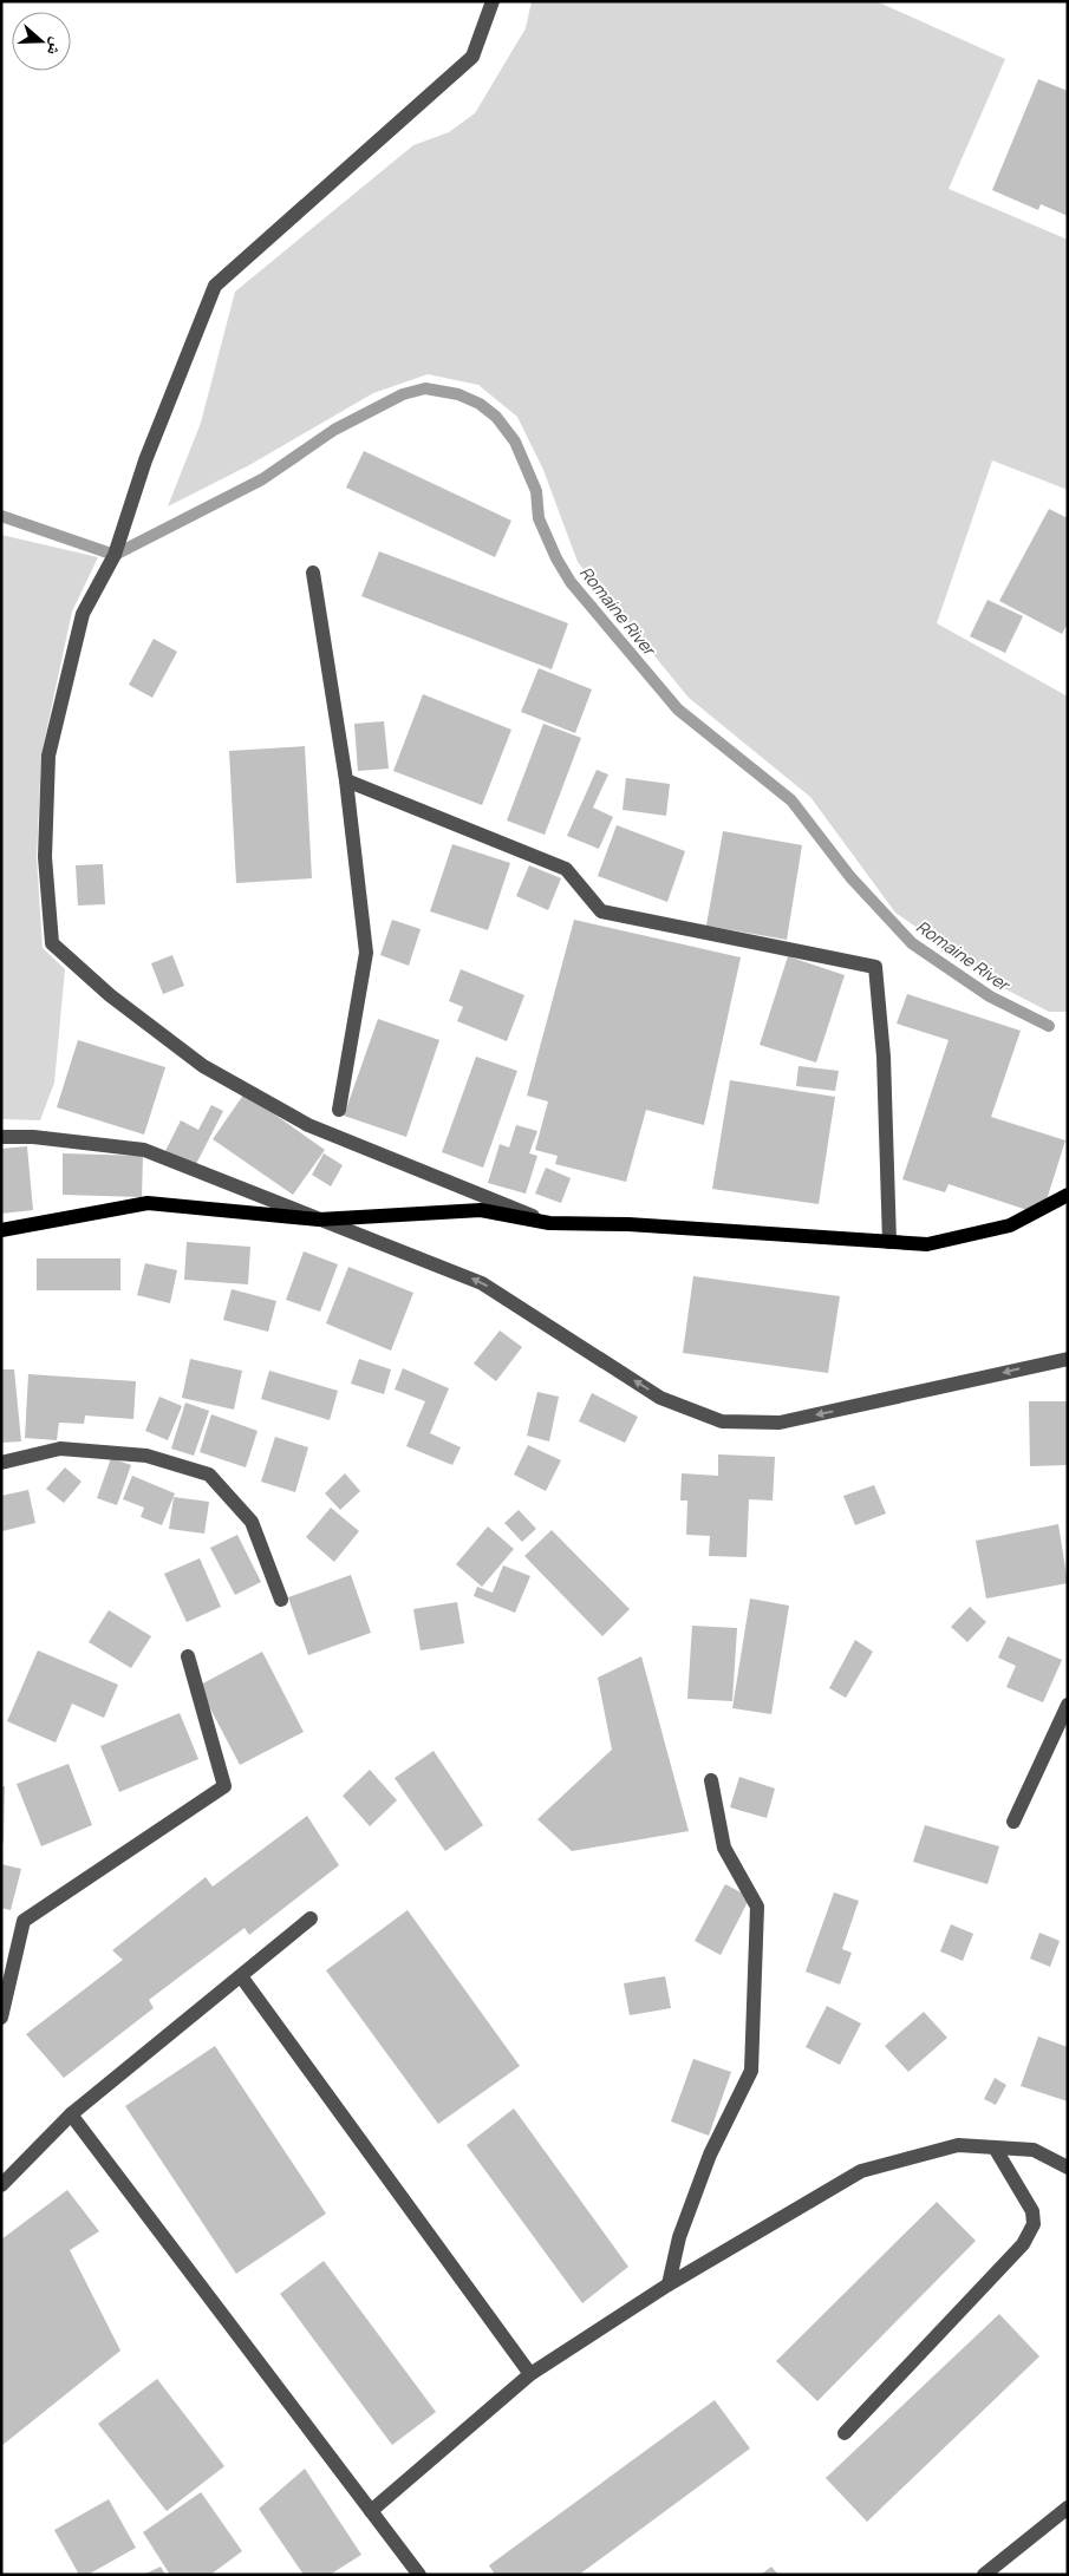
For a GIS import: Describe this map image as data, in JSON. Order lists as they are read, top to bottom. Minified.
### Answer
{"water":["Romaine River"],"north":"right"}
